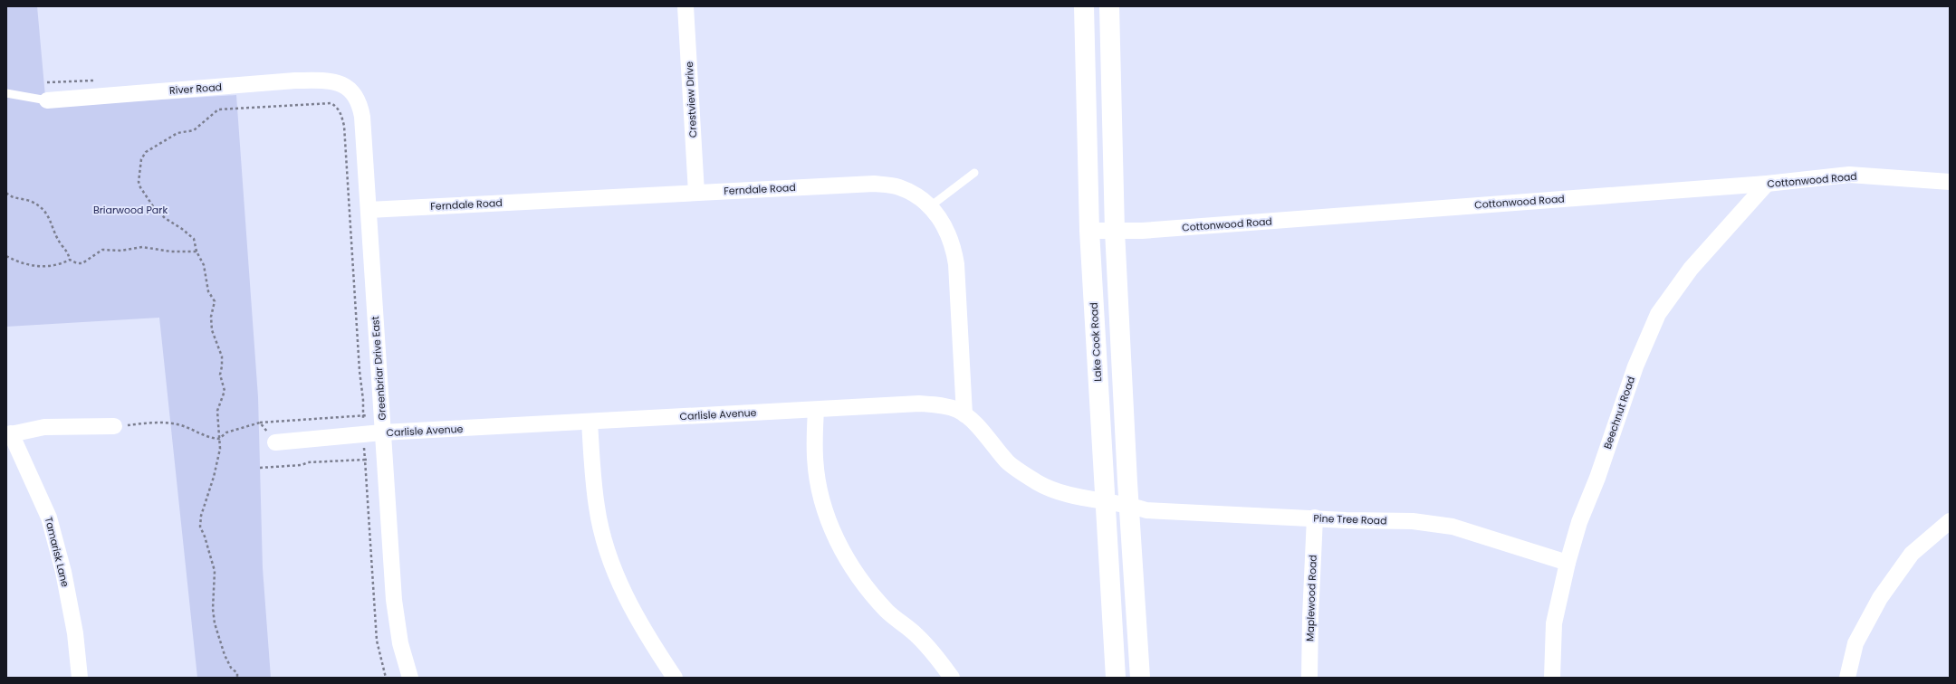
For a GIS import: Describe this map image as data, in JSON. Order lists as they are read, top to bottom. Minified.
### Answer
{"streets":{"main road":["Lake Cook Road"],"street":["River Road","Crestview Drive","Cottonwood Road","Ferndale Road","Greenbriar Drive East","Beechnut Road","Carlisle Avenue","Pine Tree Road","Tamarisk Lane","Maplewood Road"]},"crossings":[["River Road","Greenbriar Drive East"],["Crestview Drive","Ferndale Road"],["Cottonwood Road","Lake Cook Road"],["Cottonwood Road","Beechnut Road"],["Ferndale Road","Greenbriar Drive East"],["Ferndale Road","Carlisle Avenue"],["Lake Cook Road","Carlisle Avenue"],["Greenbriar Drive East","Carlisle Avenue"],["Beechnut Road","Pine Tree Road"],["Carlisle Avenue","Pine Tree Road"],["Pine Tree Road","Maplewood Road"]],"parks":["Briarwood Park"]}
